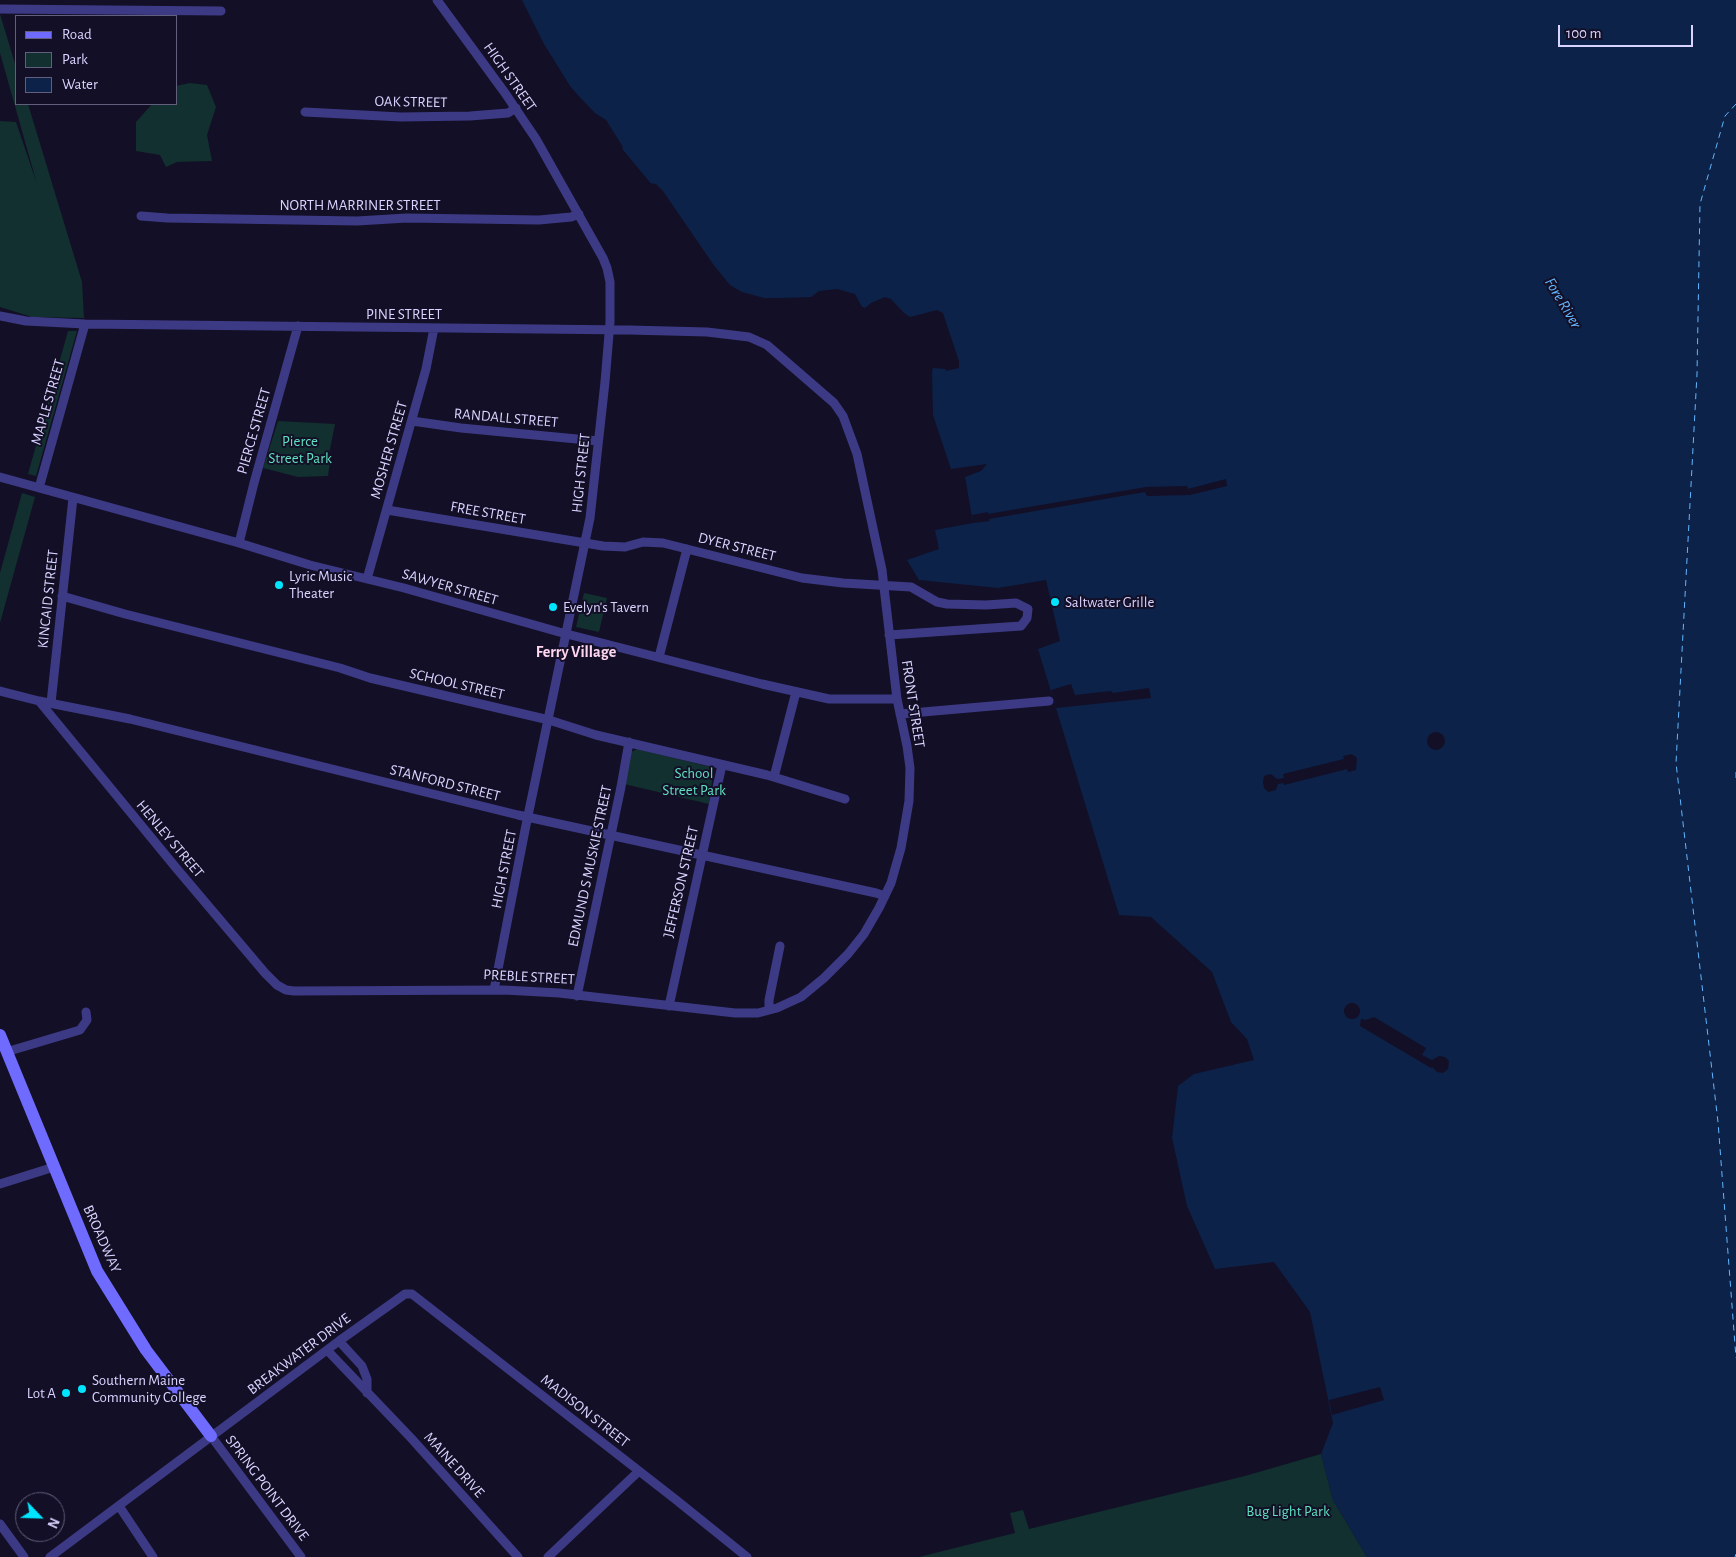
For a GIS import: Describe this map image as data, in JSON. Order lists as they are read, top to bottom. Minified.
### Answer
{"streets":{"street":["HIGH STREET","OAK STREET","NORTH MARRINER STREET","PINE STREET","MAPLE STREET","RANDALL STREET","PIERCE STREET","MOSHER STREET","FREE STREET","DYER STREET","SAWYER STREET","KINCAID STREET","SCHOOL STREET","FRONT STREET","STANFORD STREET","HENLEY STREET","EDMUND S MUSKIE STREET","JEFFERSON STREET","PREBLE STREET","BROADWAY","BREAKWATER DRIVE","MADISON STREET","MAINE DRIVE","SPRING POINT DRIVE"]},"crossings":[["HIGH STREET","OAK STREET"],["HIGH STREET","NORTH MARRINER STREET"],["HIGH STREET","PINE STREET"],["HIGH STREET","RANDALL STREET"],["HIGH STREET","FREE STREET"],["HIGH STREET","DYER STREET"],["HIGH STREET","SAWYER STREET"],["HIGH STREET","SCHOOL STREET"],["HIGH STREET","STANFORD STREET"],["HIGH STREET","PREBLE STREET"],["PINE STREET","MAPLE STREET"],["PINE STREET","PIERCE STREET"],["PINE STREET","MOSHER STREET"],["PINE STREET","FRONT STREET"],["MAPLE STREET","SAWYER STREET"],["RANDALL STREET","MOSHER STREET"],["PIERCE STREET","SAWYER STREET"],["MOSHER STREET","FREE STREET"],["MOSHER STREET","SAWYER STREET"],["FREE STREET","DYER STREET"],["DYER STREET","FRONT STREET"],["SAWYER STREET","KINCAID STREET"],["SAWYER STREET","FRONT STREET"],["KINCAID STREET","SCHOOL STREET"],["KINCAID STREET","STANFORD STREET"],["SCHOOL STREET","EDMUND S MUSKIE STREET"],["SCHOOL STREET","JEFFERSON STREET"],["FRONT STREET","STANFORD STREET"],["FRONT STREET","PREBLE STREET"],["STANFORD STREET","HENLEY STREET"],["STANFORD STREET","EDMUND S MUSKIE STREET"],["STANFORD STREET","JEFFERSON STREET"],["HENLEY STREET","PREBLE STREET"],["EDMUND S MUSKIE STREET","PREBLE STREET"],["JEFFERSON STREET","PREBLE STREET"],["BROADWAY","BREAKWATER DRIVE"],["BROADWAY","SPRING POINT DRIVE"],["BREAKWATER DRIVE","MADISON STREET"],["BREAKWATER DRIVE","MAINE DRIVE"],["BREAKWATER DRIVE","SPRING POINT DRIVE"]],"districts":["Ferry Village"],"water":["Fore River"],"parks":["Pierce Street Park","School Street Park","Bug Light Park"],"places":["Lyric Music Theater","Saltwater Grille","Evelyn's Tavern","Southern Maine Community College","Lot A"],"legend":["Road","Park","Water"],"scale_bar":"100 m","north":"bottom right"}
